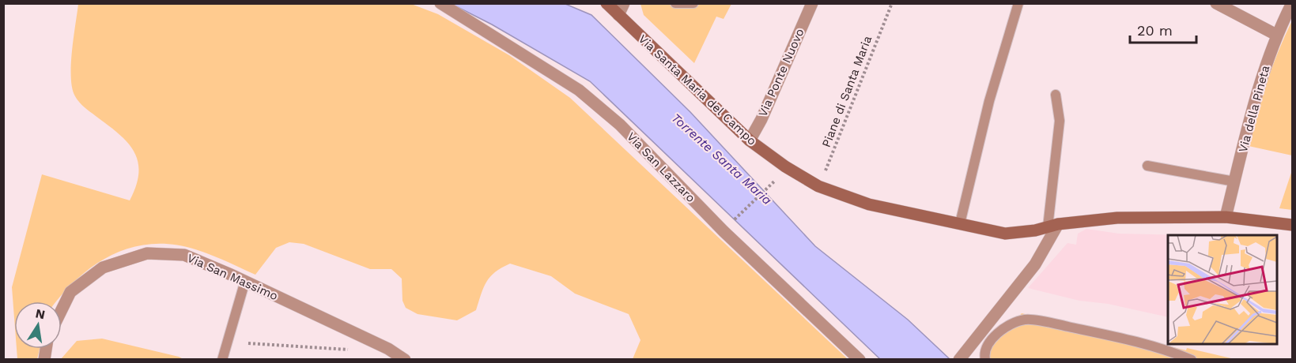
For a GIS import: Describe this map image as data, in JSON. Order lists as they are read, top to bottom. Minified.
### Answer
{"streets":{"street":["Via Ponte Nuovo","Via Santa Maria del Campo","Via della Pineta","Via San Lazzaro","Via San Massimo"],"path":["Piane di Santa Maria"]},"crossings":[["Via Ponte Nuovo","Via Santa Maria del Campo"],["Via Santa Maria del Campo","Piane di Santa Maria"],["Via Santa Maria del Campo","Via della Pineta"]],"water":["Torrente Santa Maria"],"scale_bar":"20 m","north":"top"}
